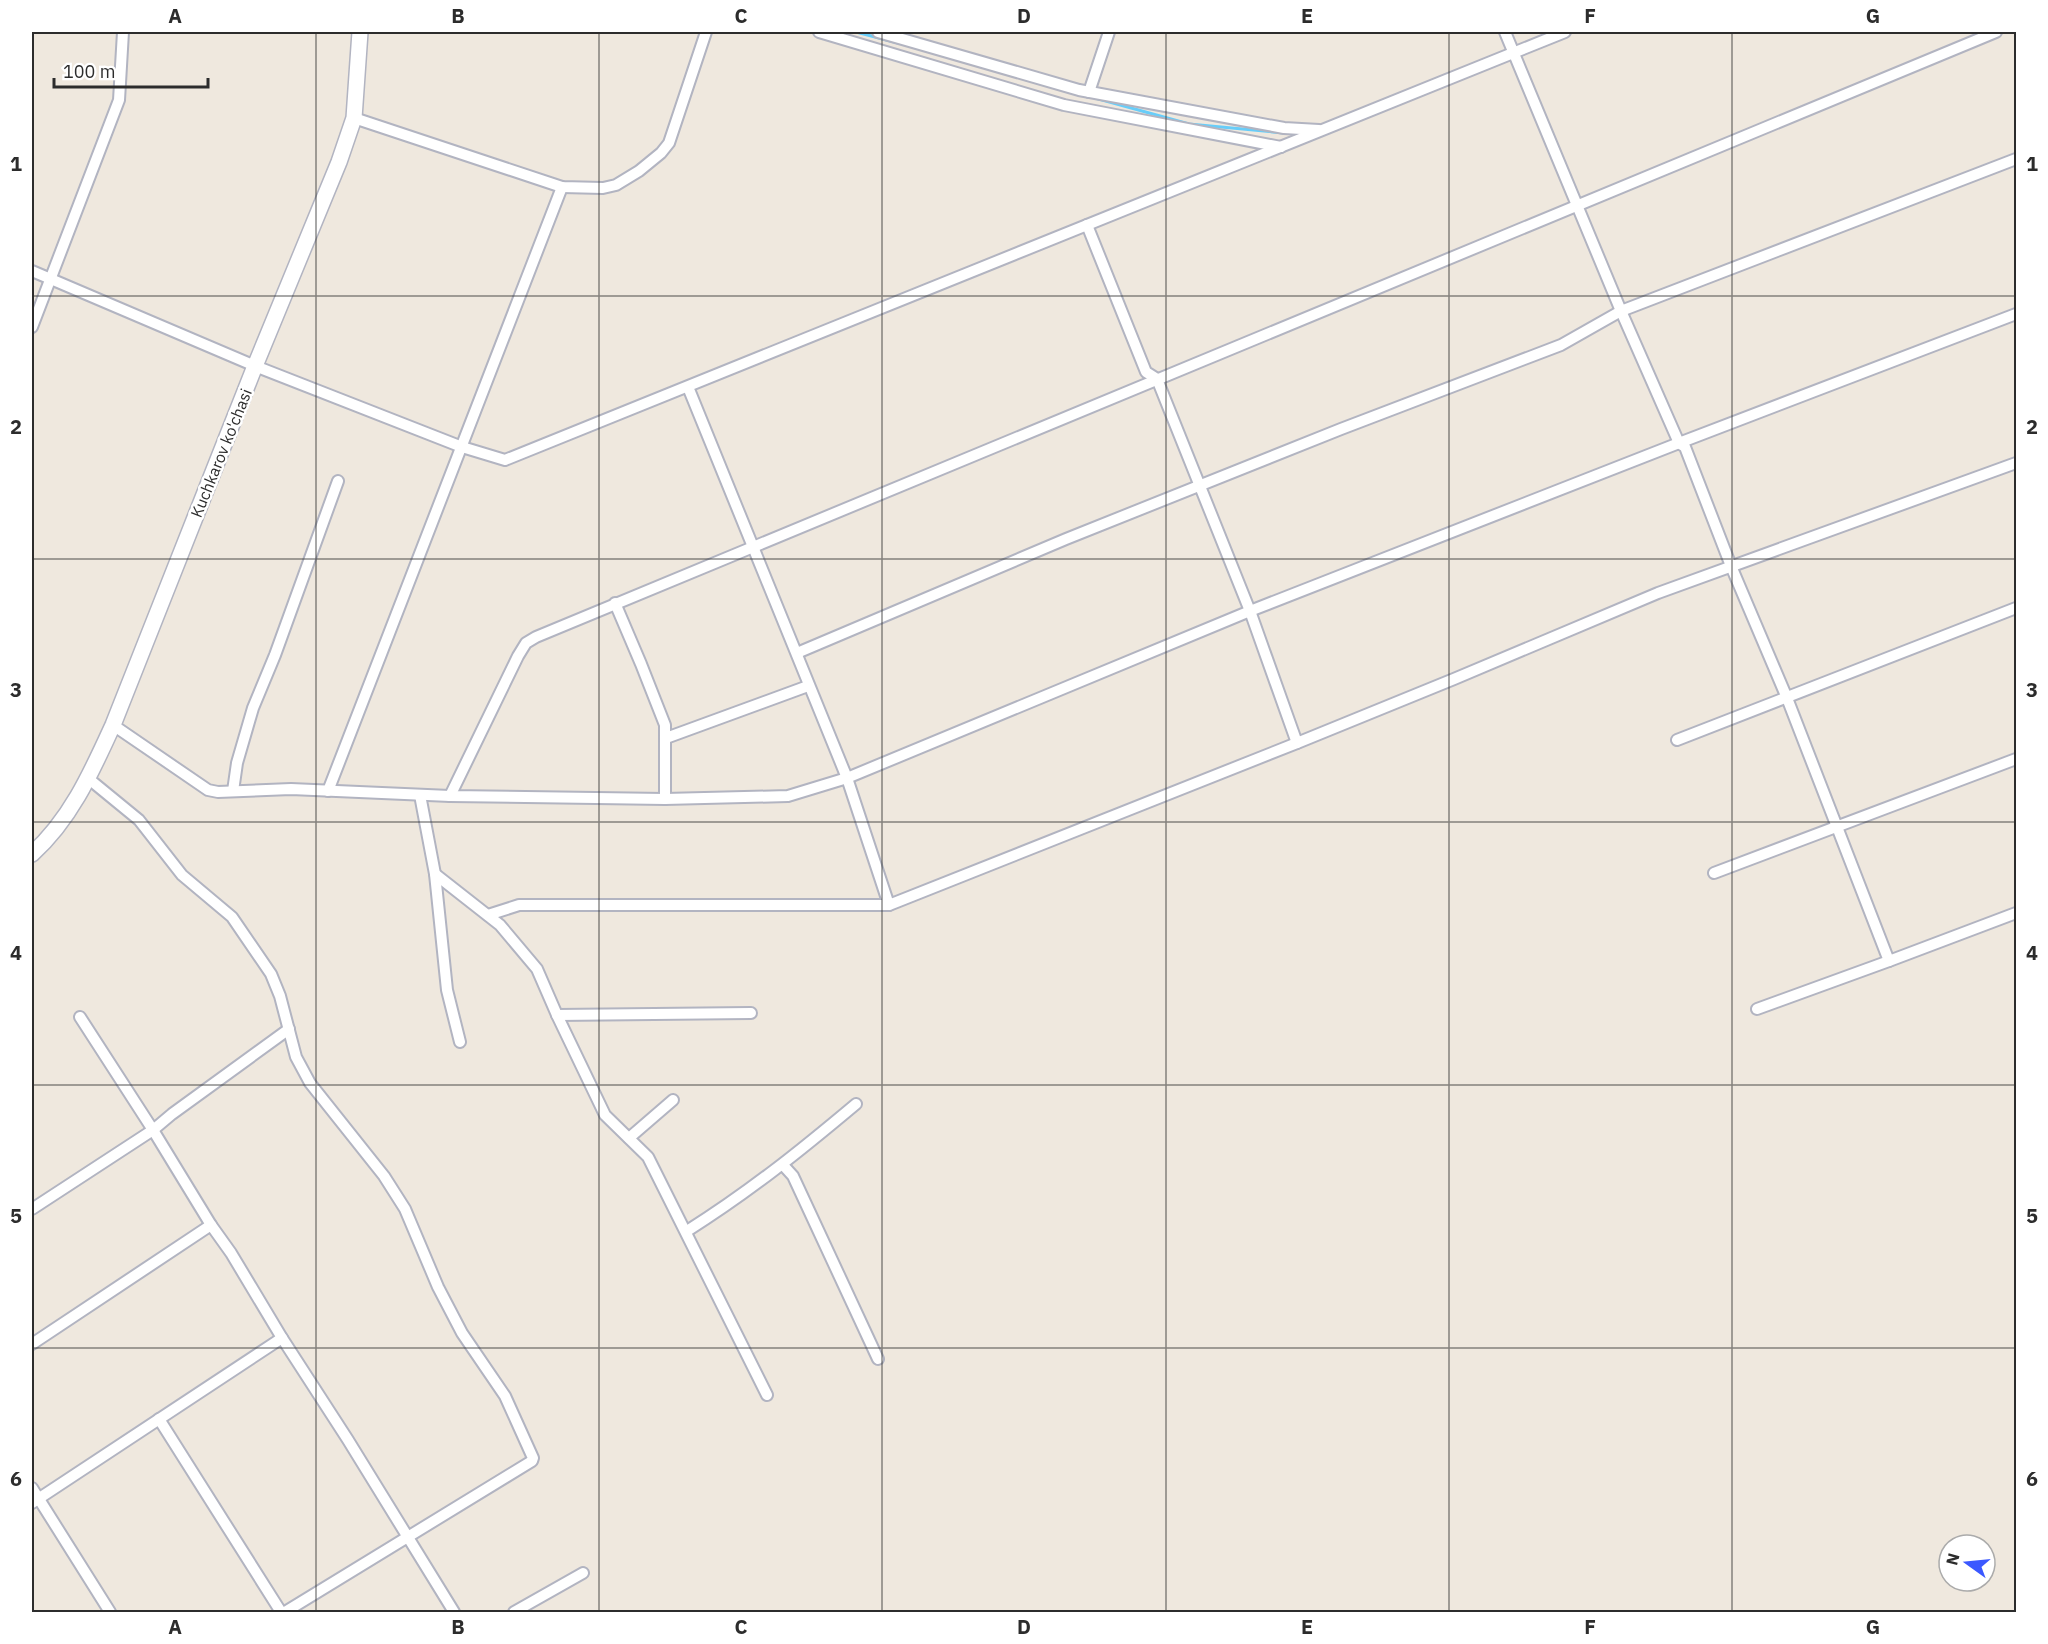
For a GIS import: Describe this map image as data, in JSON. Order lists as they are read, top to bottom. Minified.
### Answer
{"streets":{"main road":["Kuchkarov ko'chasi"]},"scale_bar":"100 m","north":"left","grid":{"columns":["A","B","C","D","E","F","G"],"rows":["1","2","3","4","5","6"]}}
